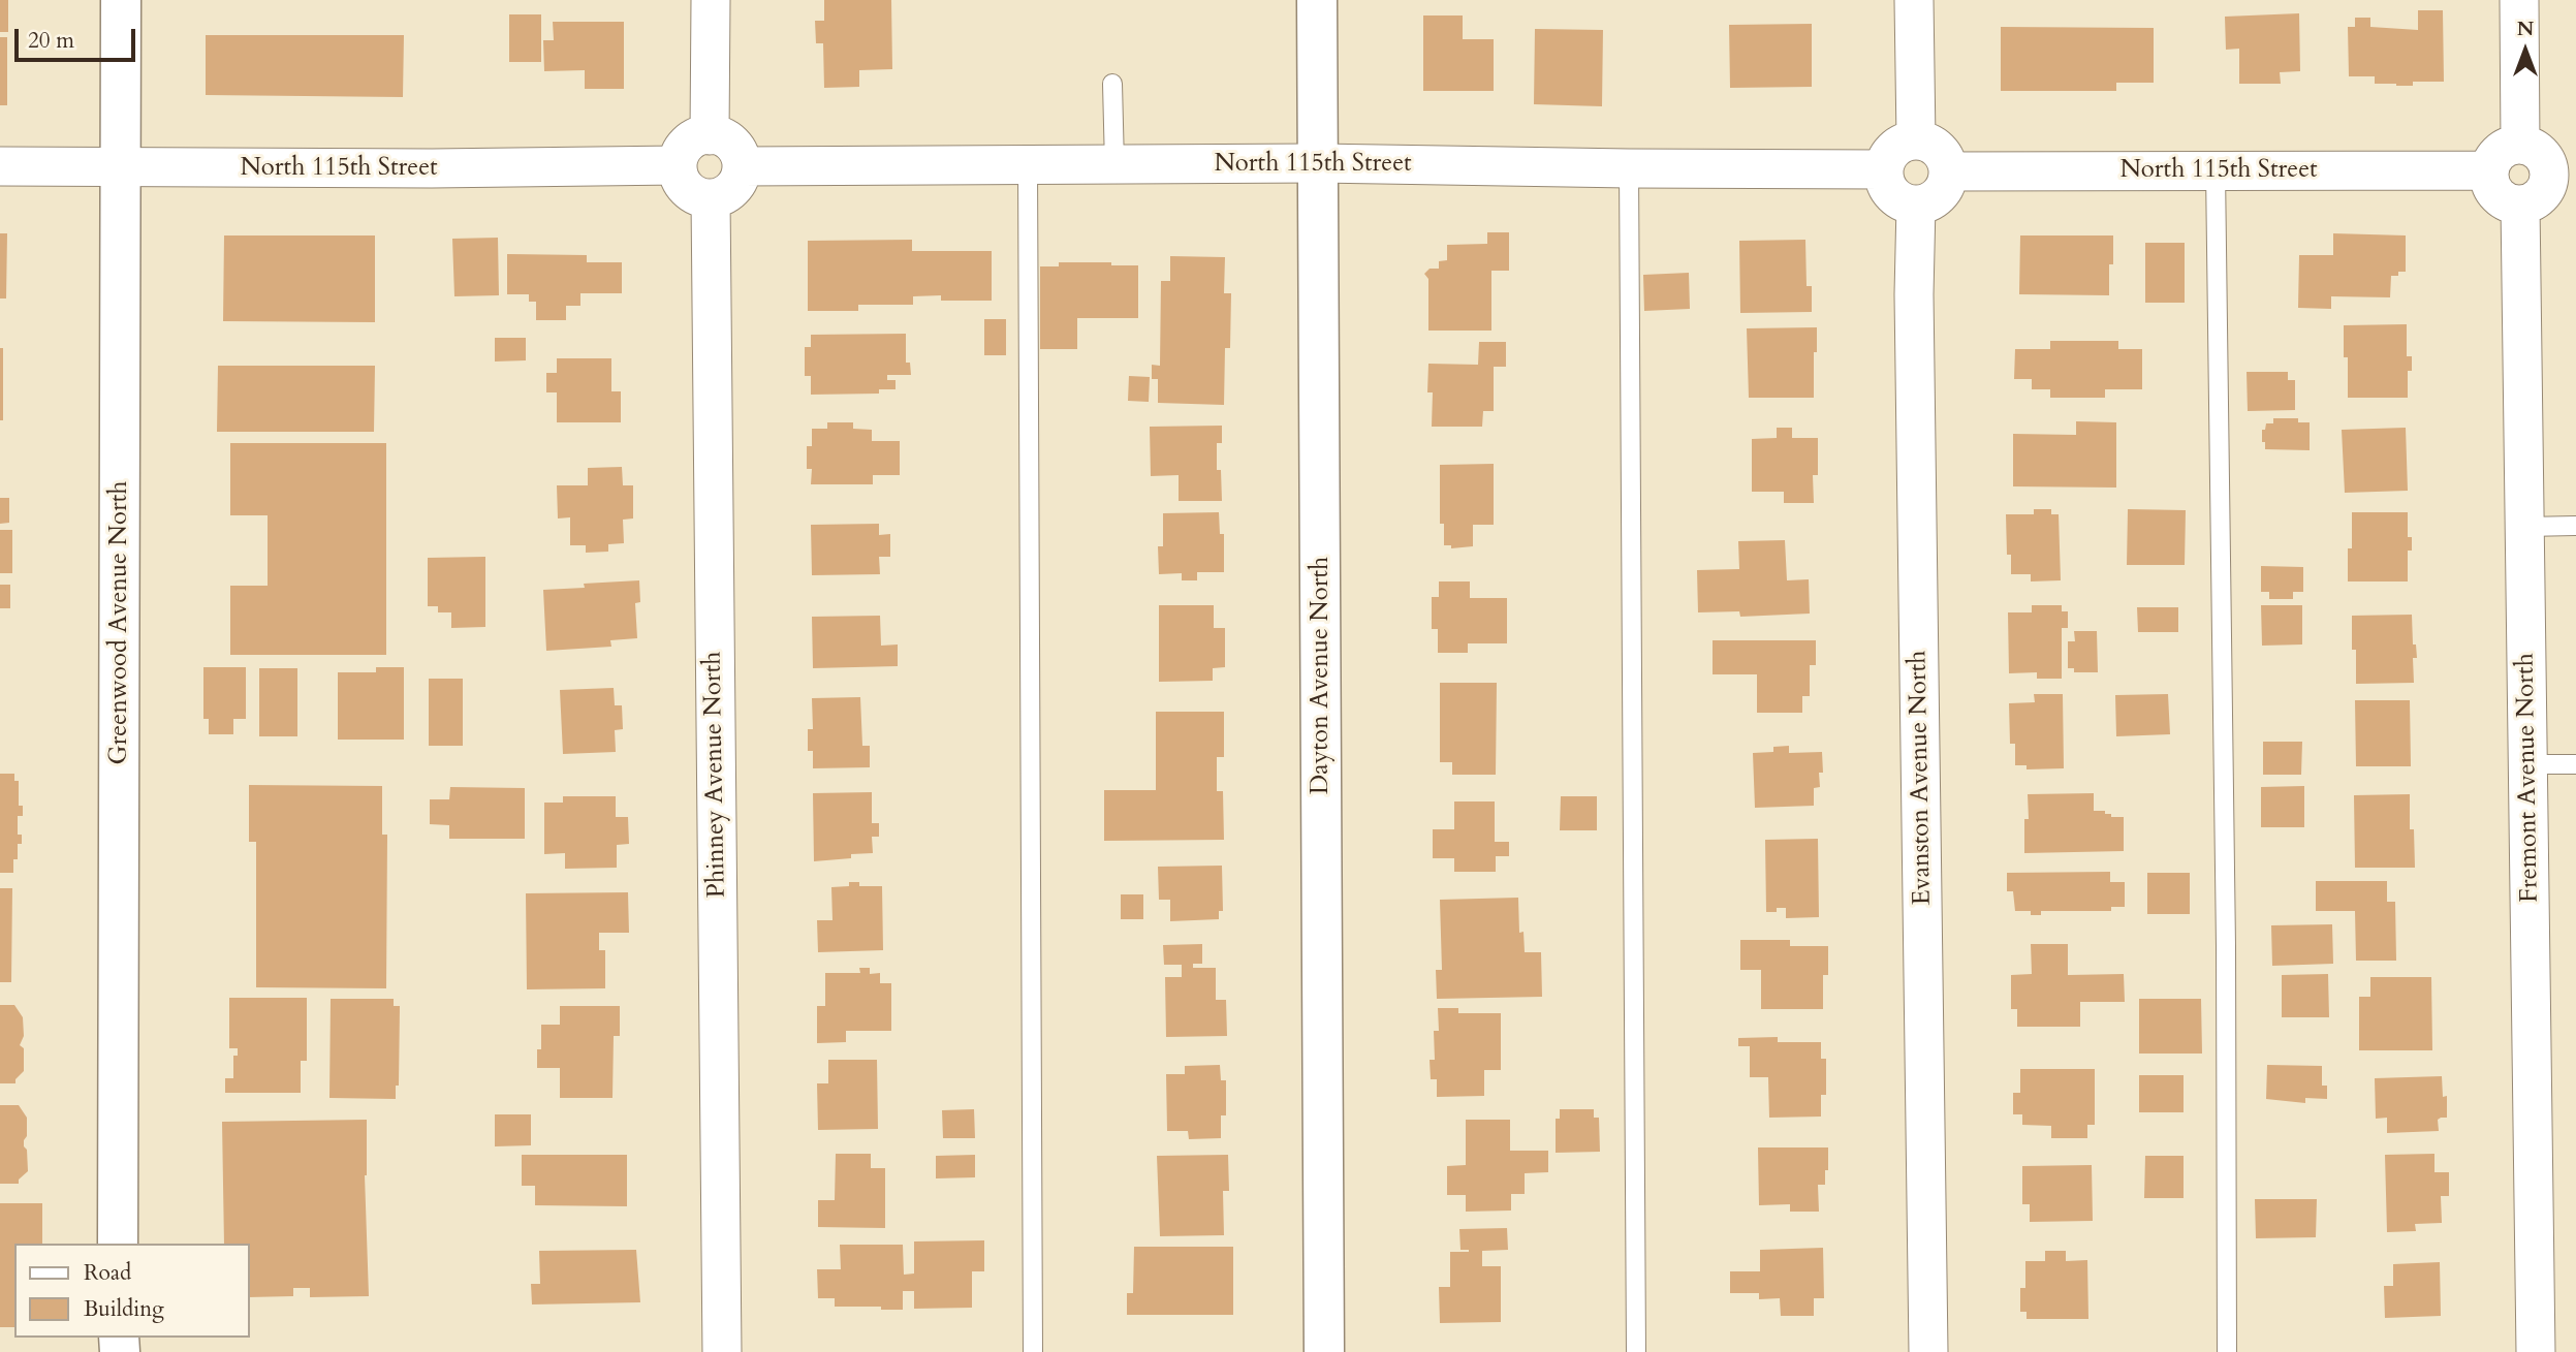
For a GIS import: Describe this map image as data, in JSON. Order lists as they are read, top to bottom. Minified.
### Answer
{"streets":{"street":["North 115th Street","Greenwood Avenue North","Dayton Avenue North","Phinney Avenue North","Evanston Avenue North","Fremont Avenue North"]},"crossings":[["North 115th Street","Greenwood Avenue North"],["North 115th Street","Dayton Avenue North"],["North 115th Street","Phinney Avenue North"],["North 115th Street","Evanston Avenue North"],["North 115th Street","Fremont Avenue North"]],"legend":["Road","Building"],"scale_bar":"20 m","north":"top"}
